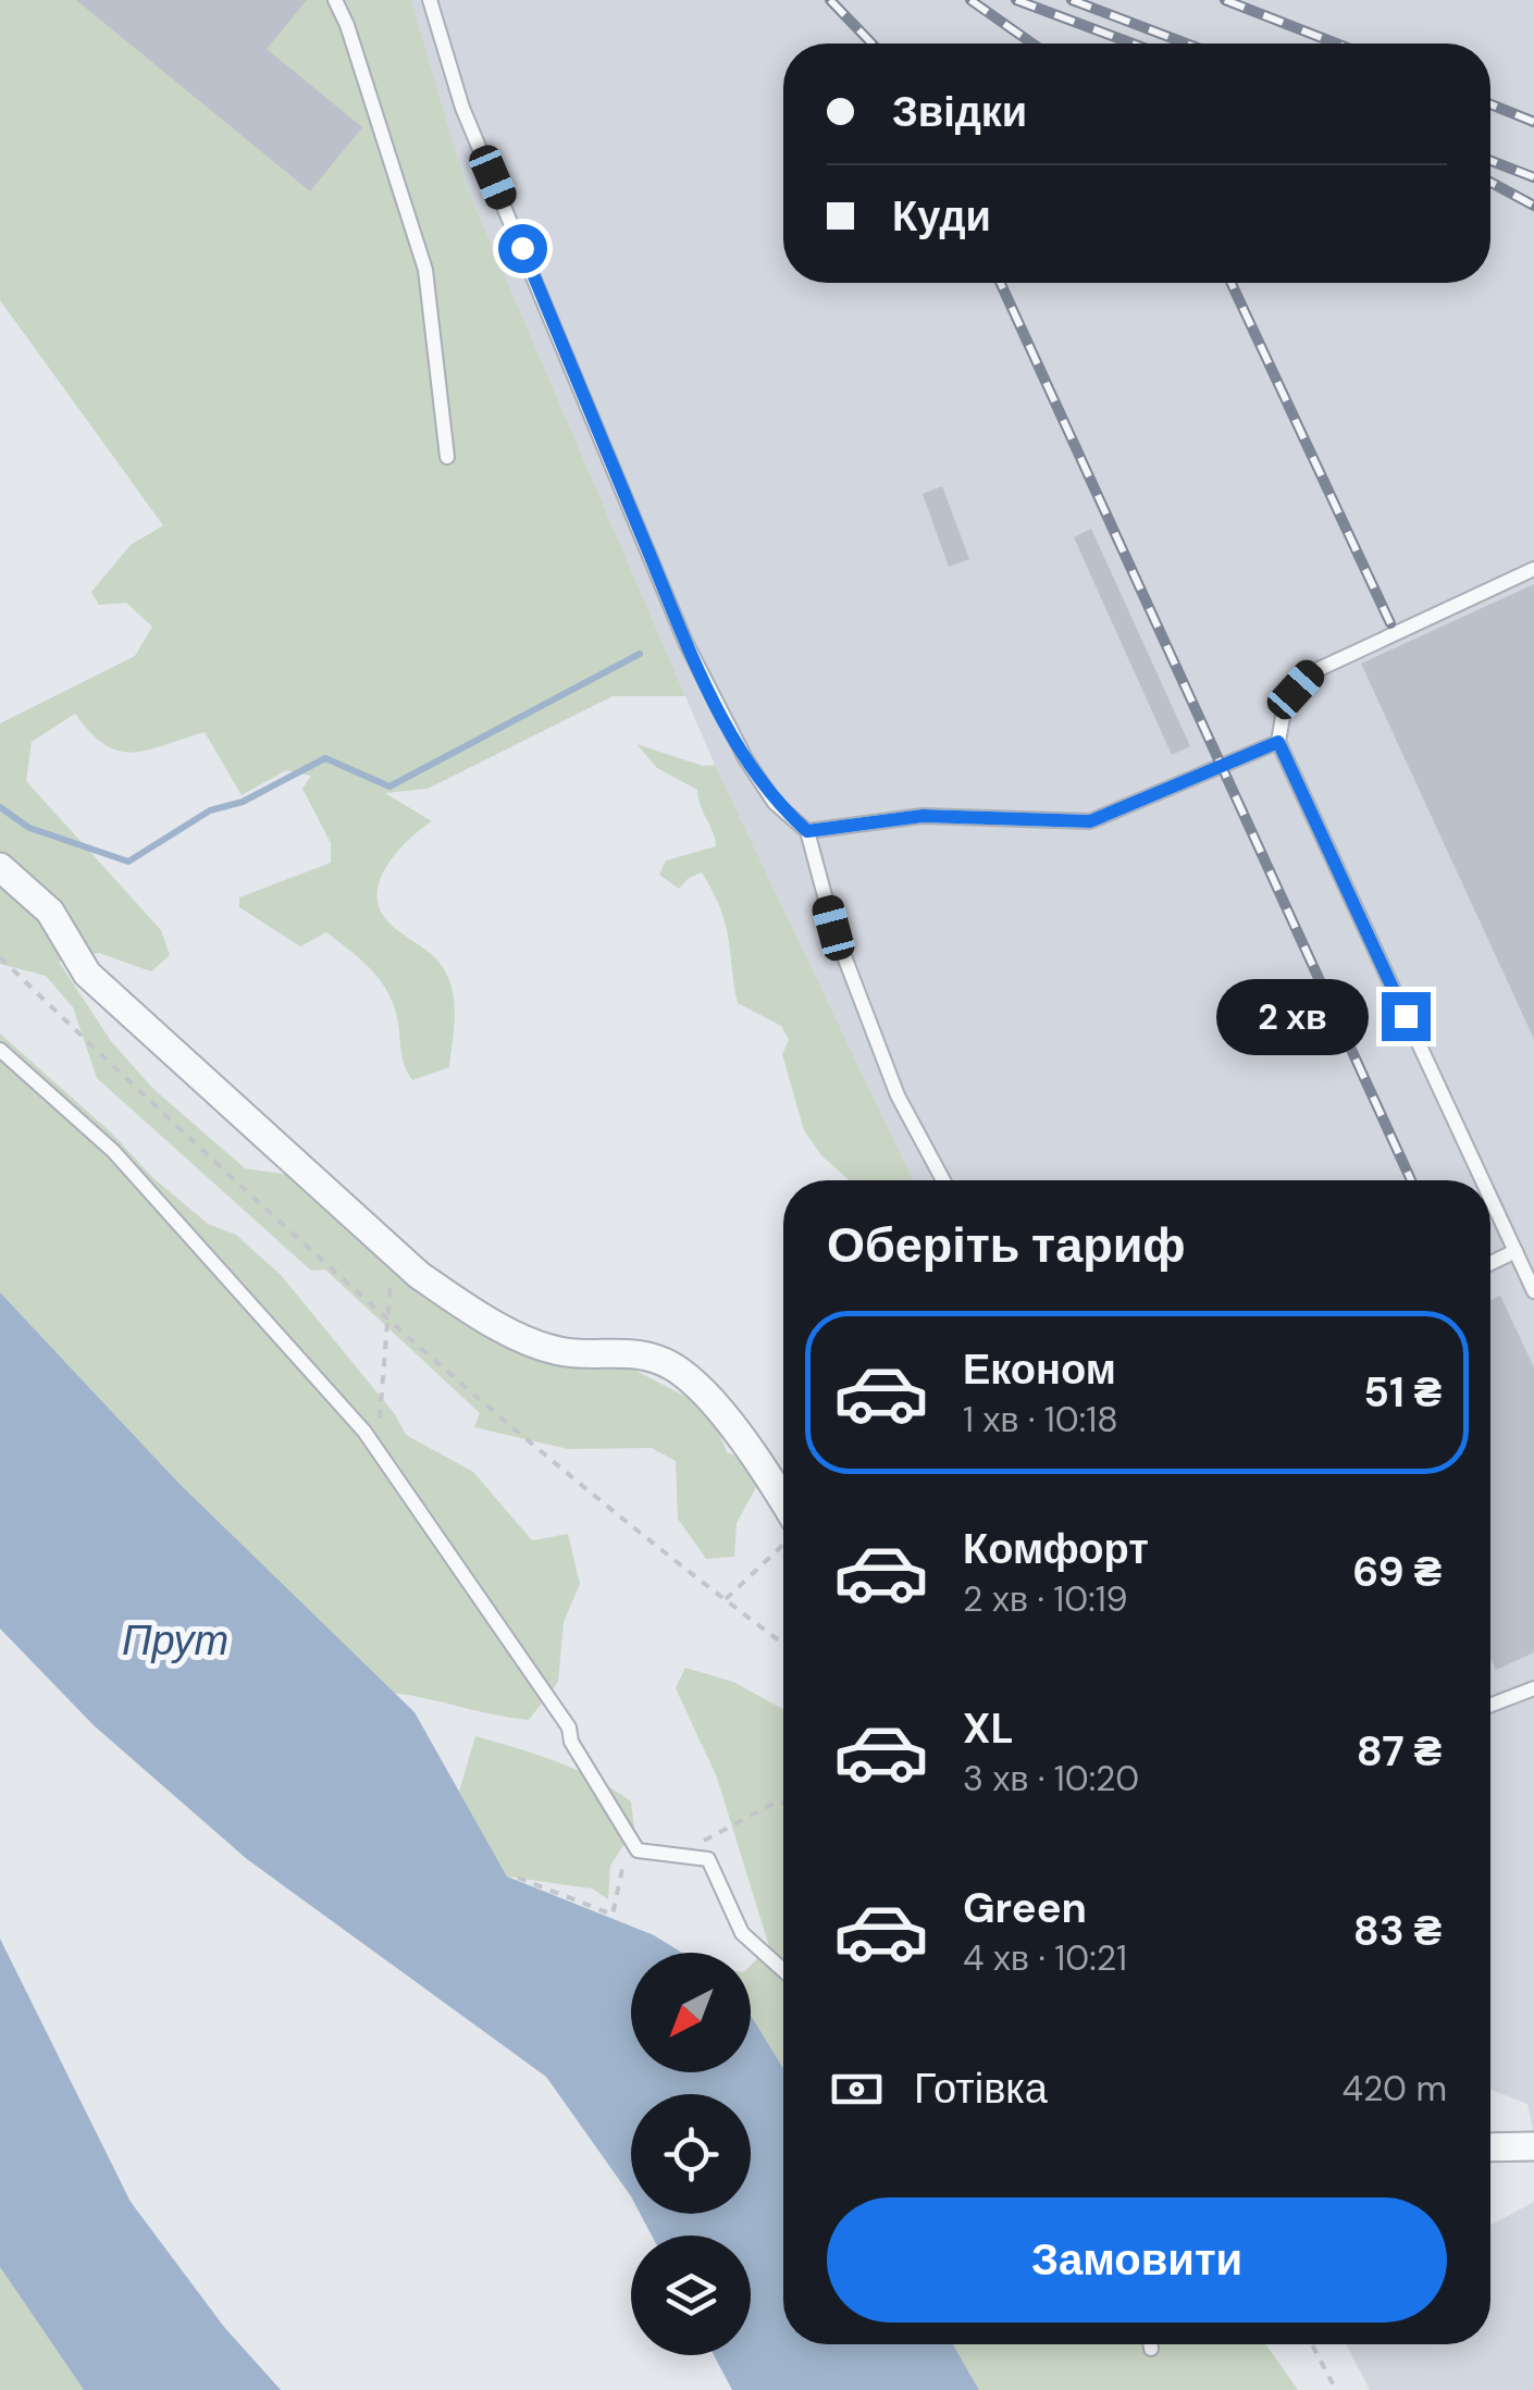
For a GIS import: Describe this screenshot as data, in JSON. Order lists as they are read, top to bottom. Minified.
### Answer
{"water":["Прут"],"north":"bottom left","page":{"banner":["Звідки","Куди"],"bubble":"2 хв","heading":"Оберіть тариф","list":[{"name":"Економ","note":"1 хв · 10:18","value":"51 ₴"},{"name":"Комфорт","note":"2 хв · 10:19","value":"69 ₴"},{"name":"XL","note":"3 хв · 10:20","value":"87 ₴"},{"name":"Green","note":"4 хв · 10:21","value":"83 ₴"}],"pay":["Готівка","420 m"],"buttons":"Замовити"}}
